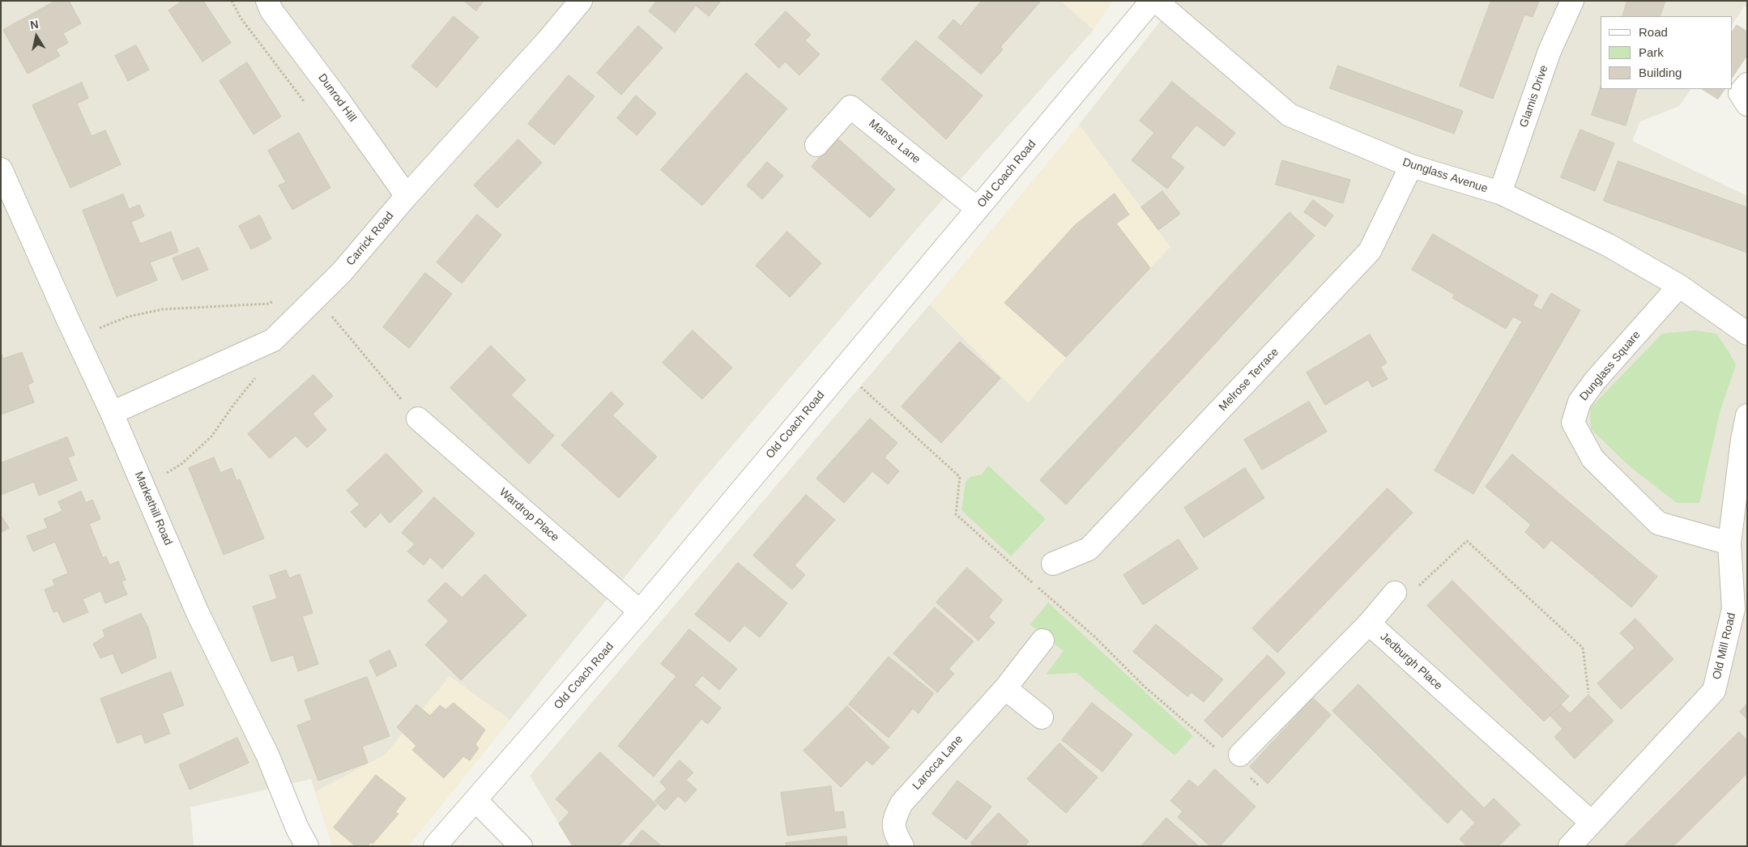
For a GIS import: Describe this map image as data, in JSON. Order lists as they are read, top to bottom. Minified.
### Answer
{"streets":{"street":["Glamis Drive","Dunrod Hill","Manse Lane","Old Coach Road","Dunglass Avenue","Carrick Road","Dunglass Square","Melrose Terrace","Markethill Road","Wardrop Place","Old Mill Road","Jedburgh Place","Larocca Lane"]},"crossings":[["Glamis Drive","Dunglass Avenue"],["Dunrod Hill","Carrick Road"],["Manse Lane","Old Coach Road"],["Old Coach Road","Wardrop Place"],["Dunglass Avenue","Dunglass Square"],["Dunglass Avenue","Melrose Terrace"],["Carrick Road","Markethill Road"],["Dunglass Square","Old Mill Road"],["Old Mill Road","Jedburgh Place"]],"legend":["Road","Park","Building"],"north":"top"}
